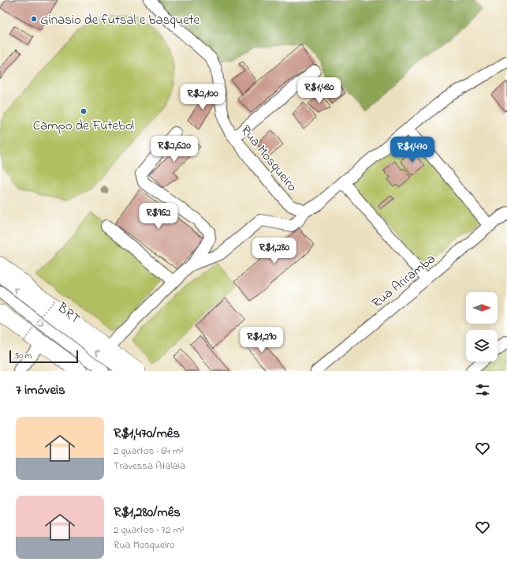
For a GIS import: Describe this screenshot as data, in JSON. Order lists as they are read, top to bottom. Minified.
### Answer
{"streets":{"street":["Rua Mosqueiro","Rua Ariramba","BRT"]},"places":["Ginasio de futsal e basquete","Campo de Futebol"],"scale_bar":"50 m","north":"right","page":{"price":["R$1,480","R$2,100","R$2,620","R$1,470","R$962","R$1,280","R$1,290"],"scale":"50 m","heading":"7 imóveis","list":[{"name":"R$1,470/mês","note":"2 quartos · 64 m² · Travessa Atalaia"},{"name":"R$1,280/mês","note":"2 quartos · 72 m² · Rua Mosqueiro"}]}}
